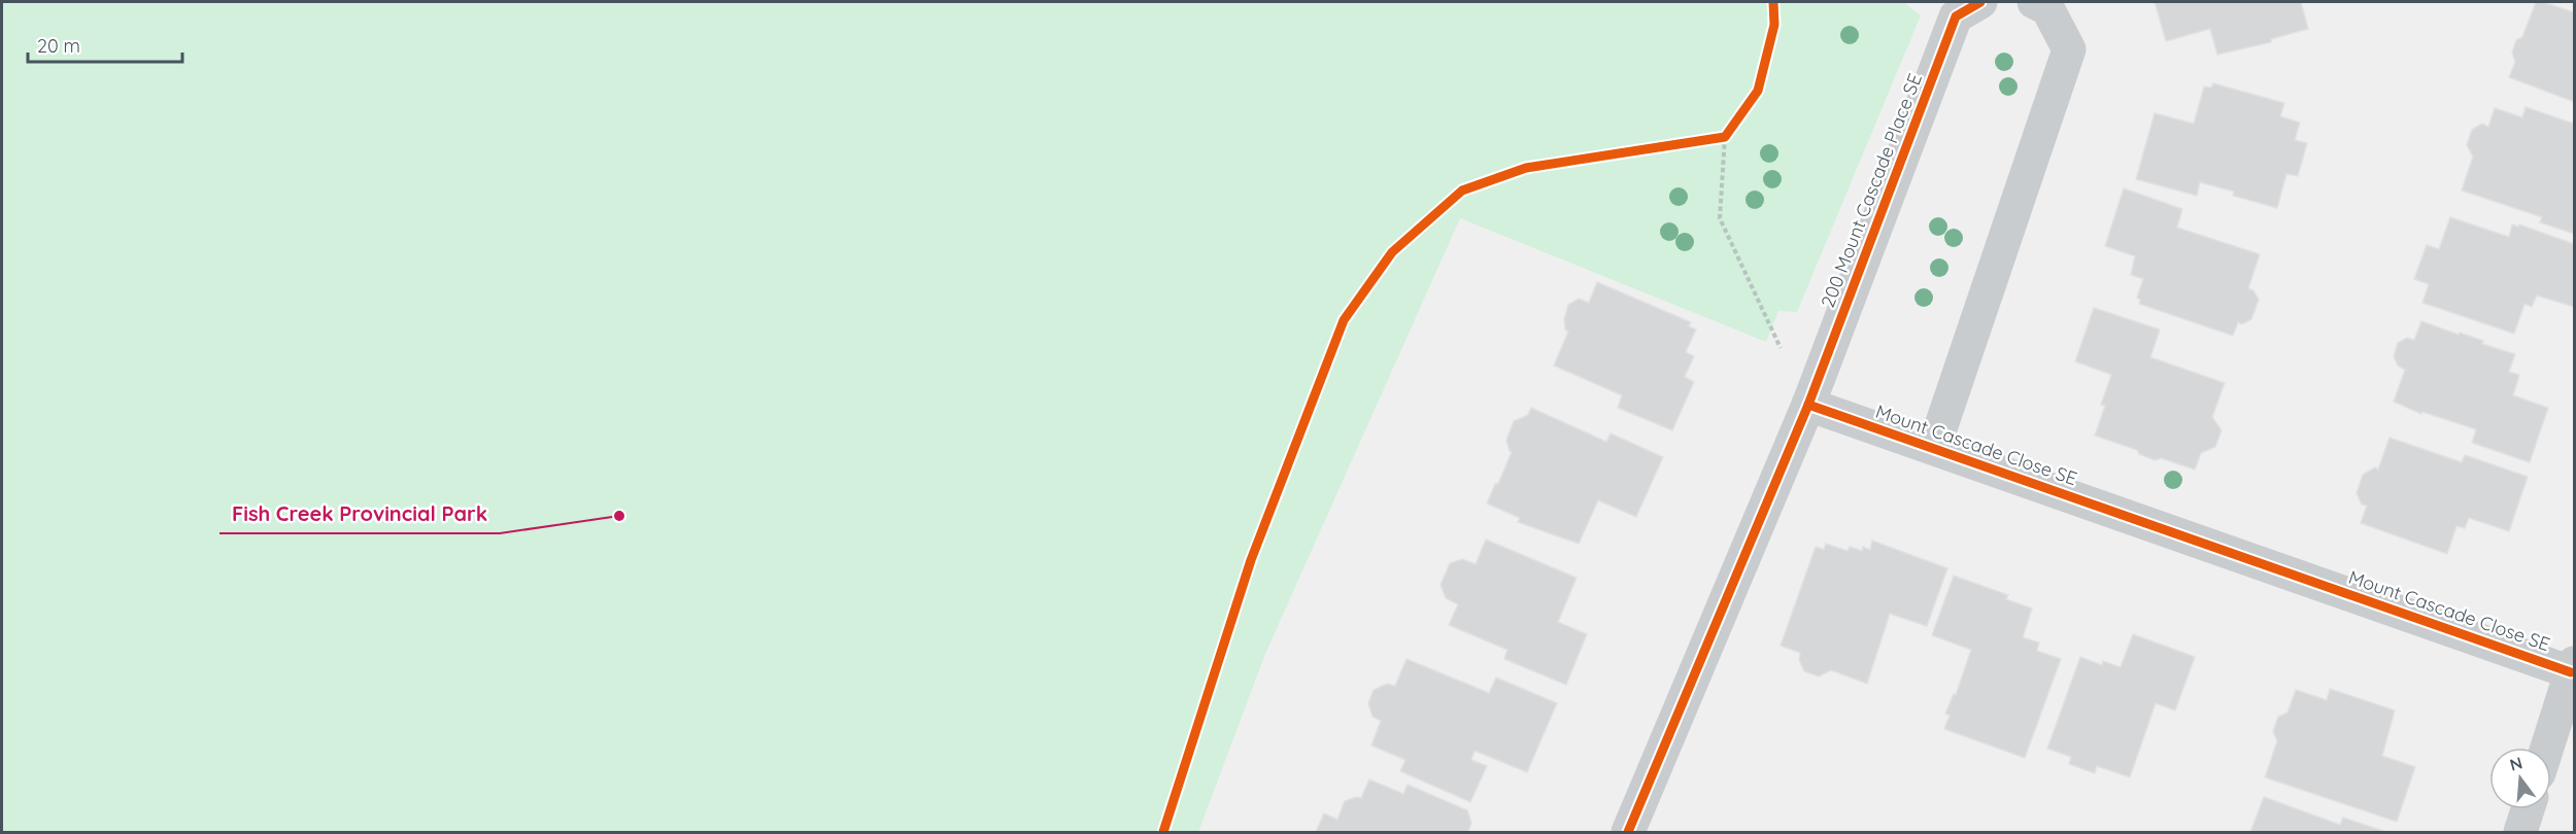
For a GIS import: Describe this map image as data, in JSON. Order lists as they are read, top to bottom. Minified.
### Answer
{"streets":{"street":["200 Mount Cascade Place SE","Mount Cascade Close SE"]},"crossings":[["200 Mount Cascade Place SE","Mount Cascade Close SE"]],"places":["Fish Creek Provincial Park"],"scale_bar":"20 m","north":"top"}
